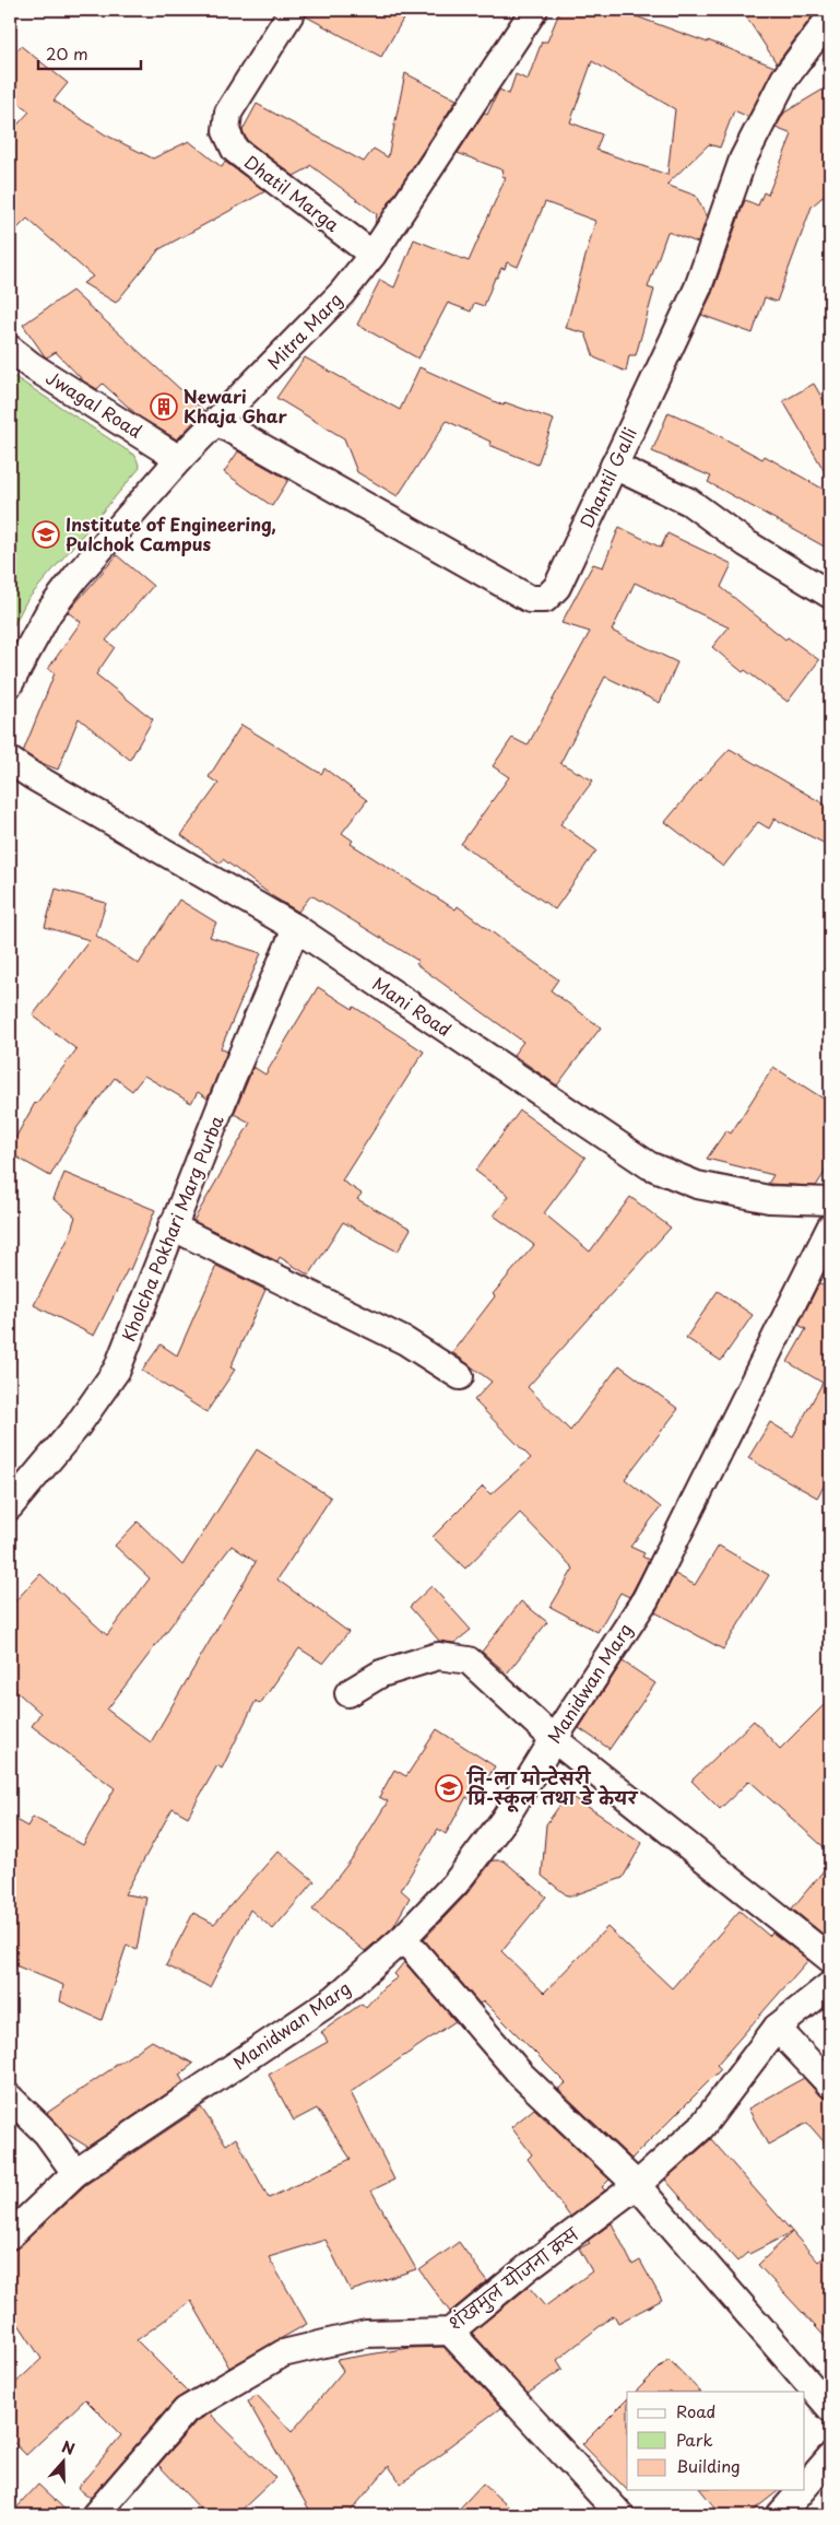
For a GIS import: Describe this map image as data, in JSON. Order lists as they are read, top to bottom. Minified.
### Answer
{"streets":{"street":["Dhatil Marga","Mitra Marg","Jwagal Road","Dhantil Galli","Mani Road","Kholcha Pokhari Marg Purba","Manidwan Marg","शंखमुल योजना क्रस"]},"crossings":[["Dhatil Marga","Mitra Marg"],["Mitra Marg","Jwagal Road"],["Mitra Marg","Dhantil Galli"],["Mani Road","Kholcha Pokhari Marg Purba"]],"places":{"building":["Newari Khaja Ghar"],"school or university":["Institute of Engineering, Pulchok Campus","नि-ला मोन्टेसरी प्रि-स्कूल तथा डे केयर"]},"legend":["Road","Park","Building"],"scale_bar":"20 m","north":"top"}
